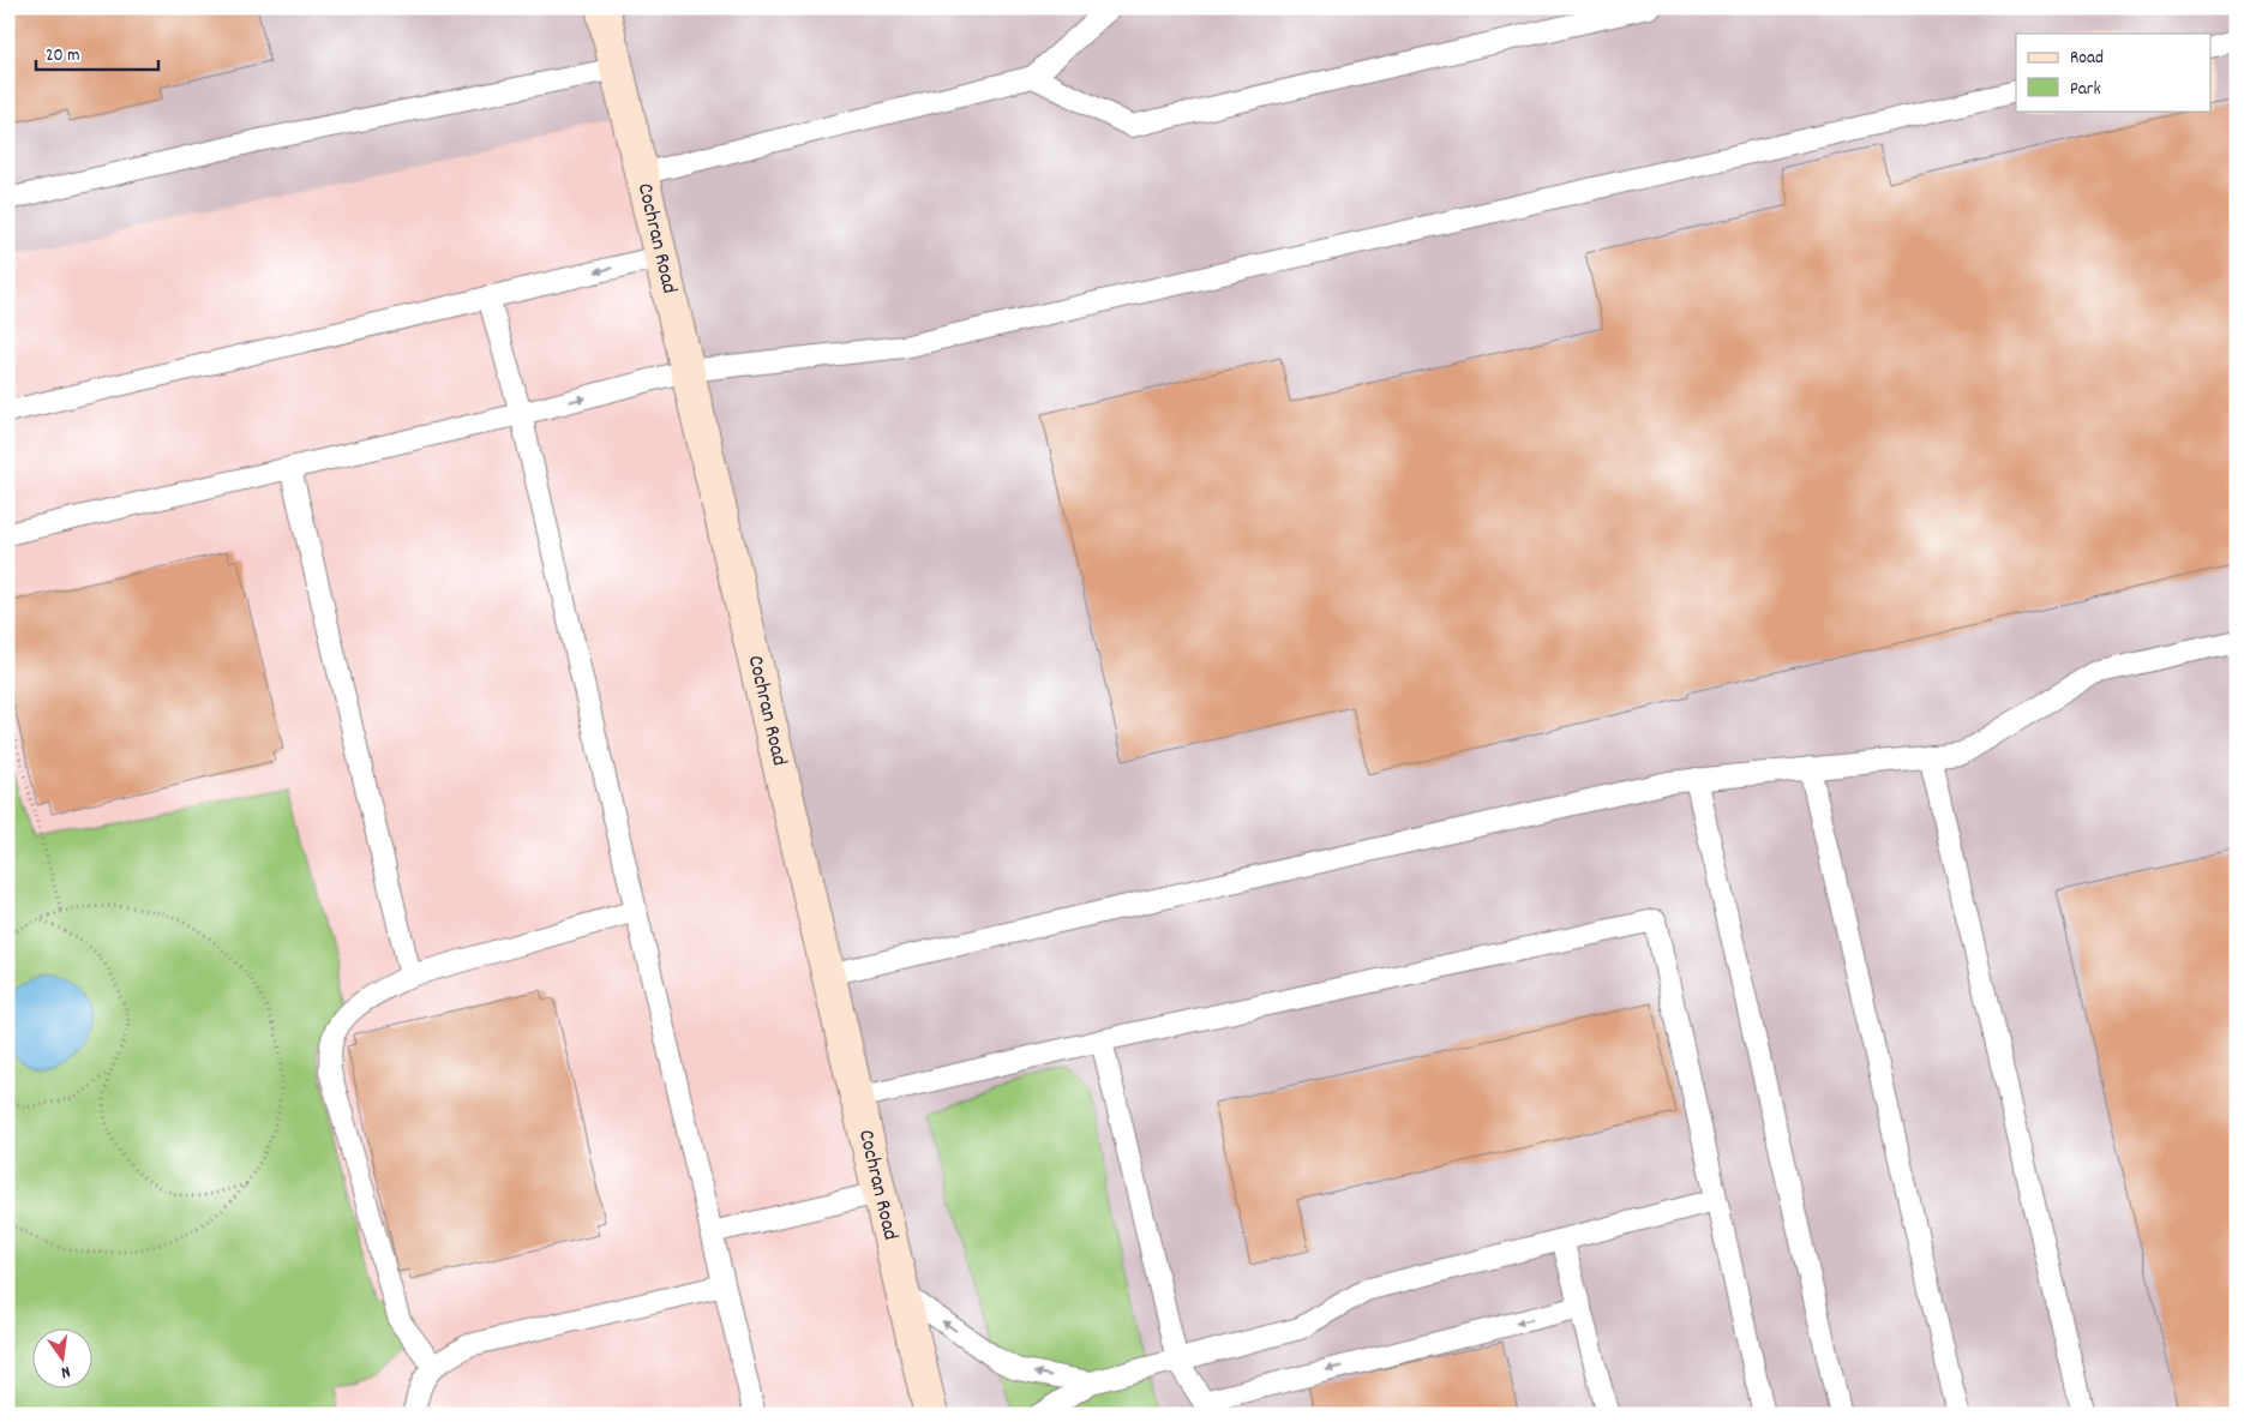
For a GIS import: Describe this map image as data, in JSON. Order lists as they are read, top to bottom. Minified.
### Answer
{"streets":{"street":["Cochran Road"]},"legend":["Road","Park"],"scale_bar":"20 m","north":"bottom"}
